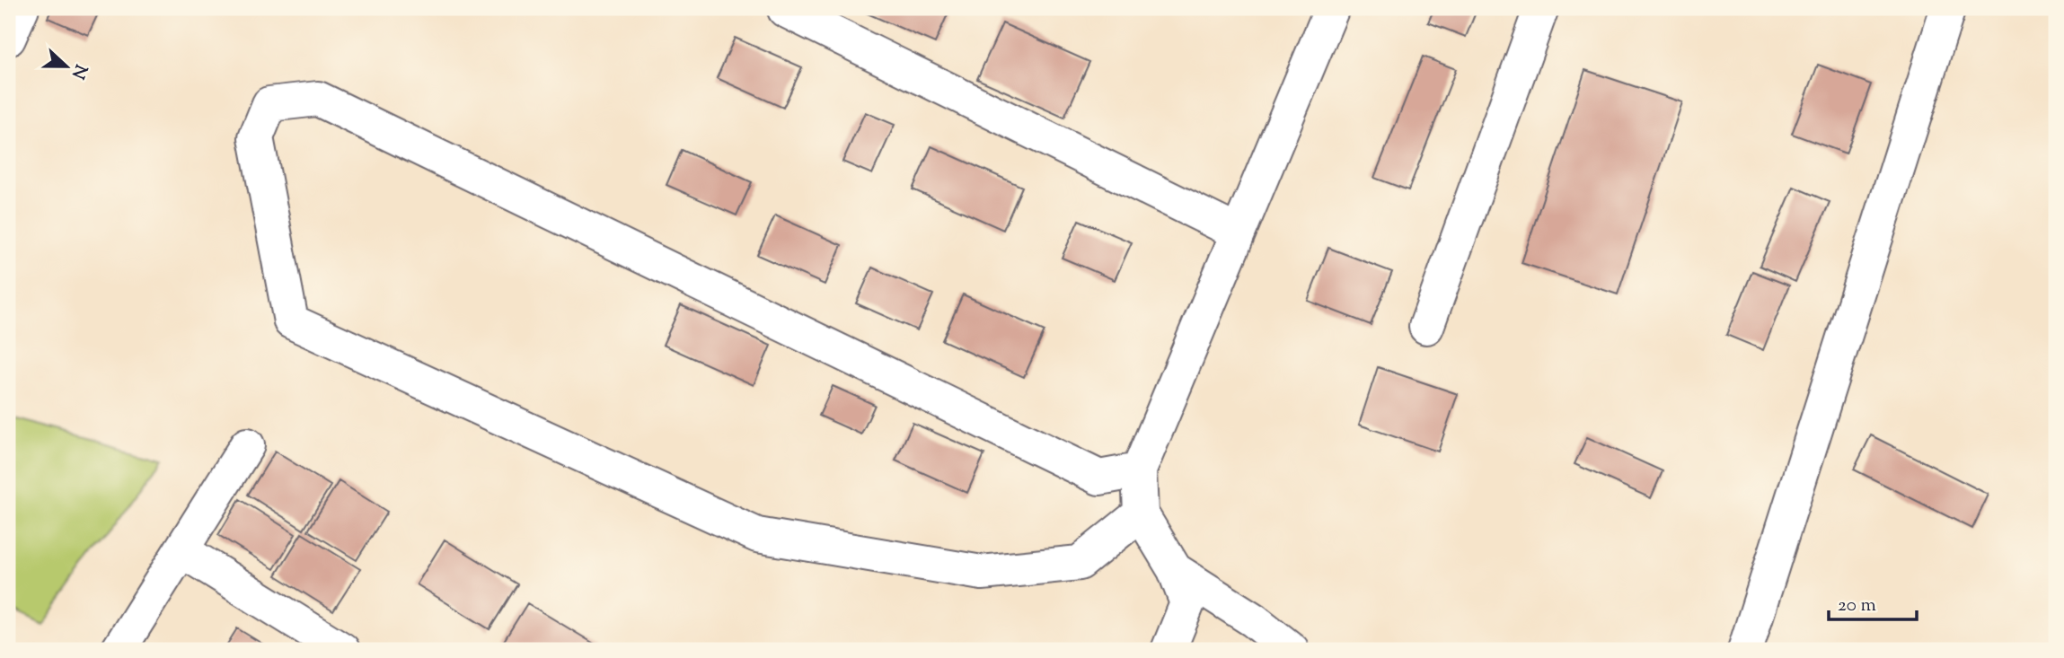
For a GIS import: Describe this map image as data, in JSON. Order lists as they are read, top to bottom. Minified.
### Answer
{"scale_bar":"20 m","north":"right"}
